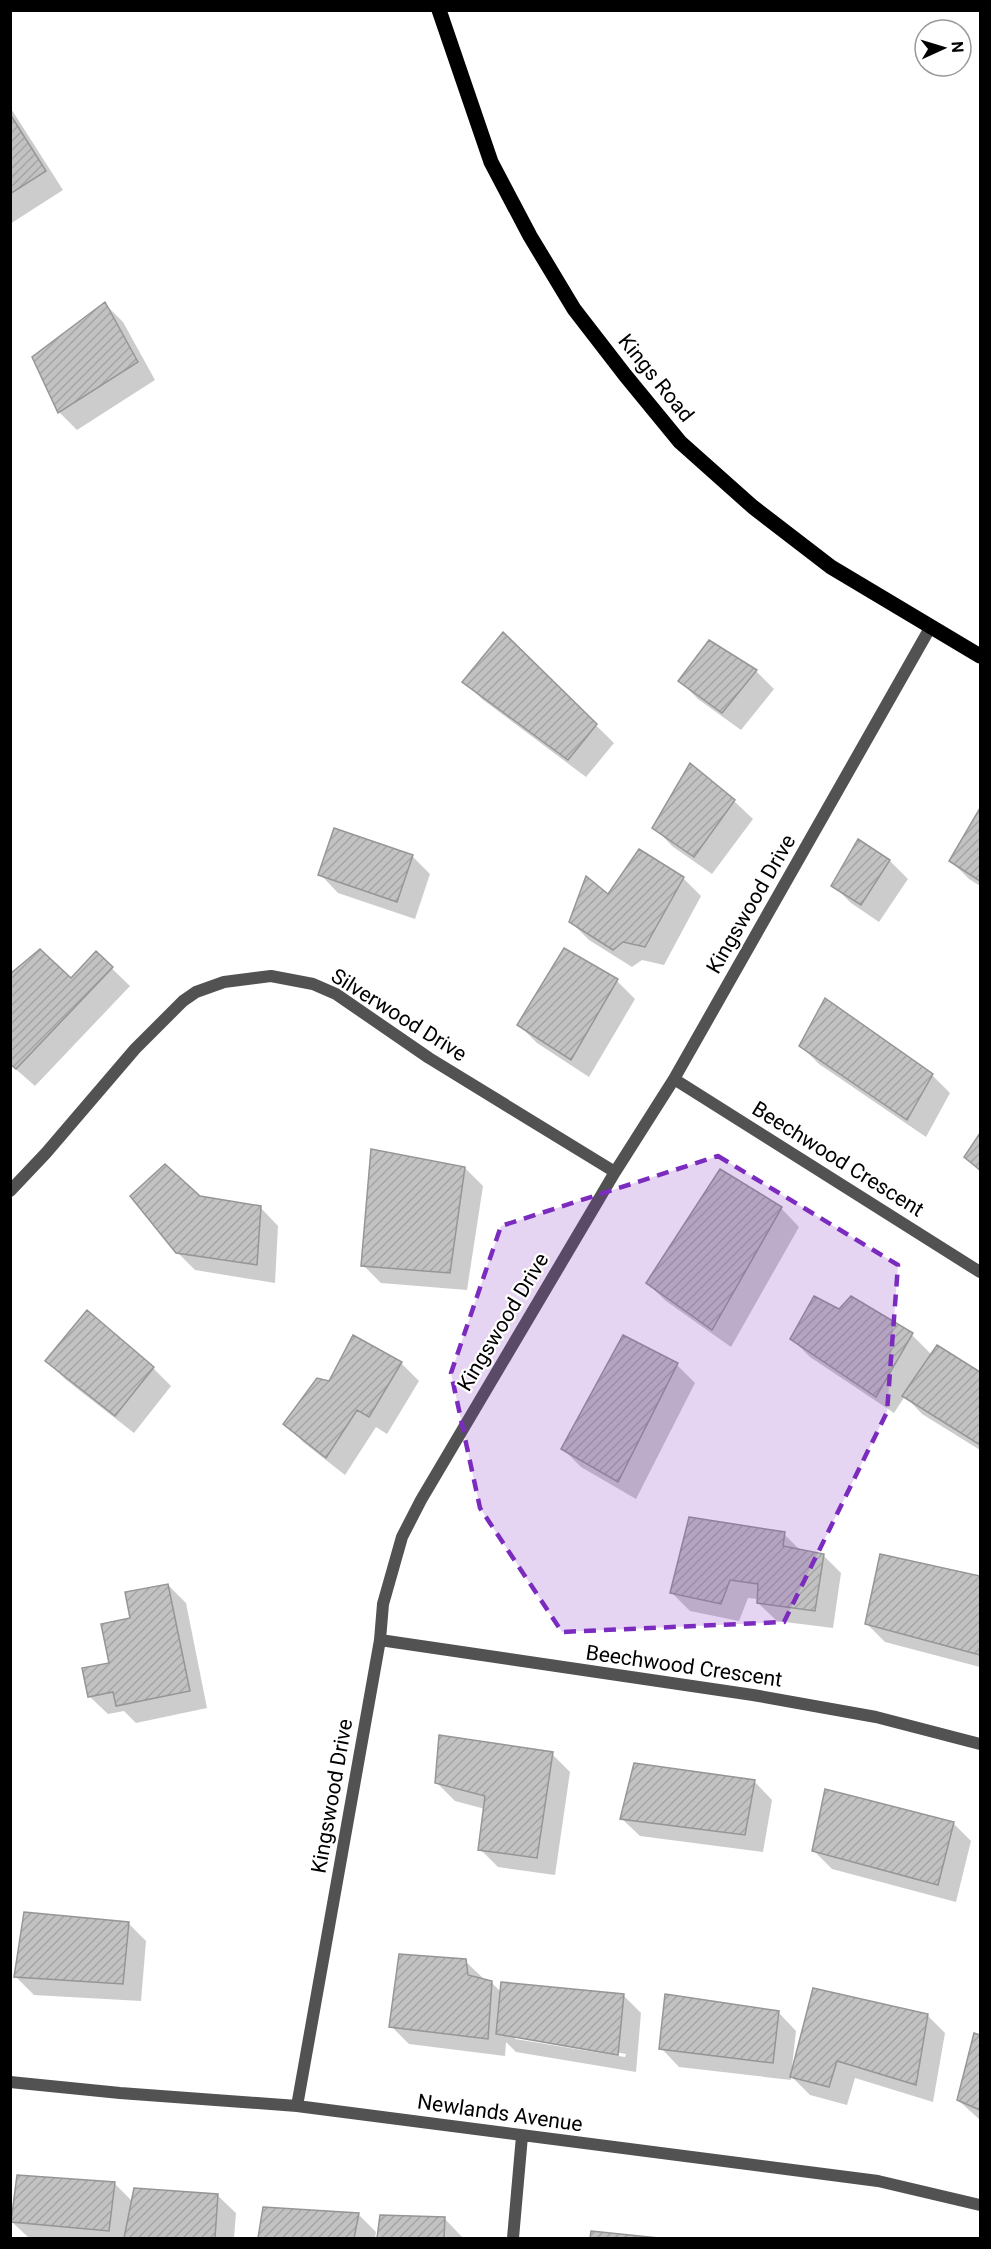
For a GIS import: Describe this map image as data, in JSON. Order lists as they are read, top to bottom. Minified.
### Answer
{"streets":{"main road":["Kings Road"],"street":["Kingswood Drive","Silverwood Drive","Beechwood Crescent","Newlands Avenue"]},"crossings":[["Kings Road","Kingswood Drive"],["Kingswood Drive","Silverwood Drive"],["Kingswood Drive","Beechwood Crescent"],["Kingswood Drive","Newlands Avenue"]],"north":"right"}
